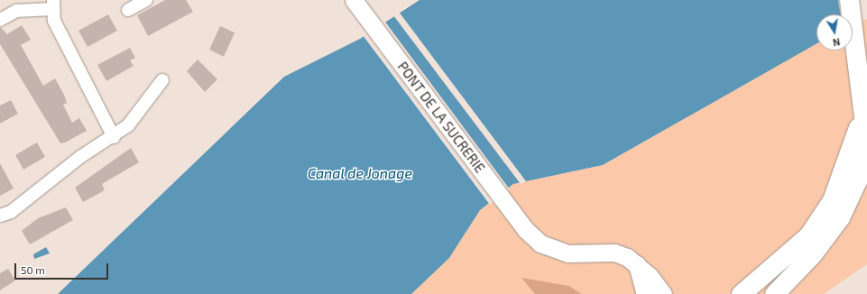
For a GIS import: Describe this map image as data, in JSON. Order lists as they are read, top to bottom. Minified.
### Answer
{"streets":{"street":["PONT DE LA SUCRERIE"]},"water":["Canal de Jonage"],"scale_bar":"50 m","north":"bottom"}
